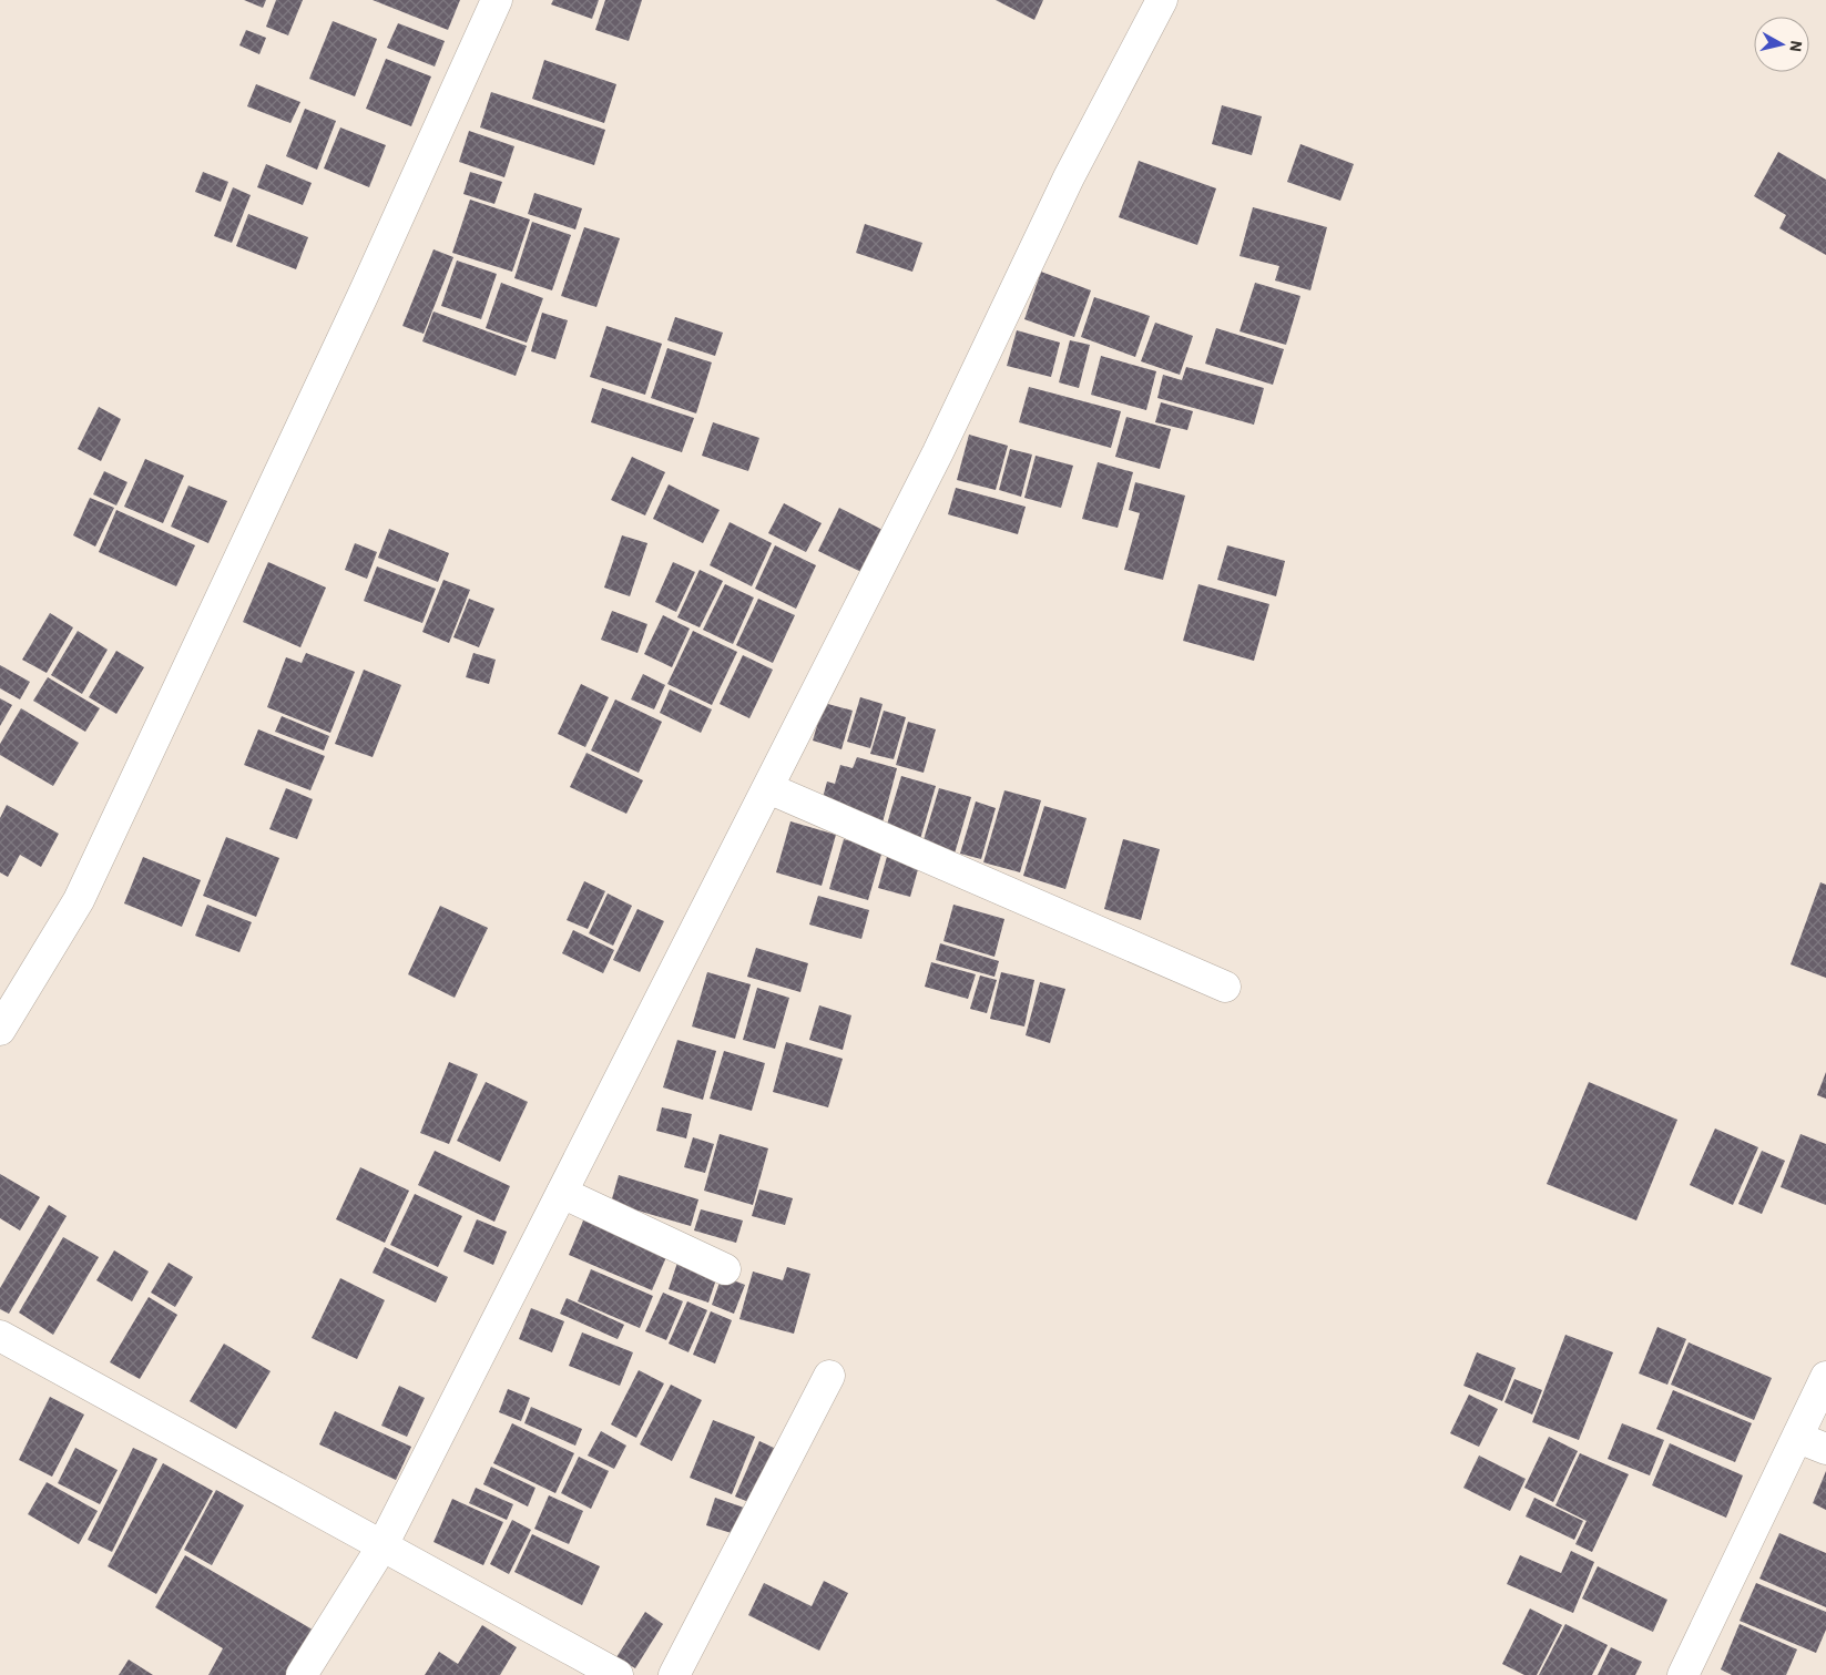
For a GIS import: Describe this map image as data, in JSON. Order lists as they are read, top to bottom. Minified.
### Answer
{"north":"right"}
